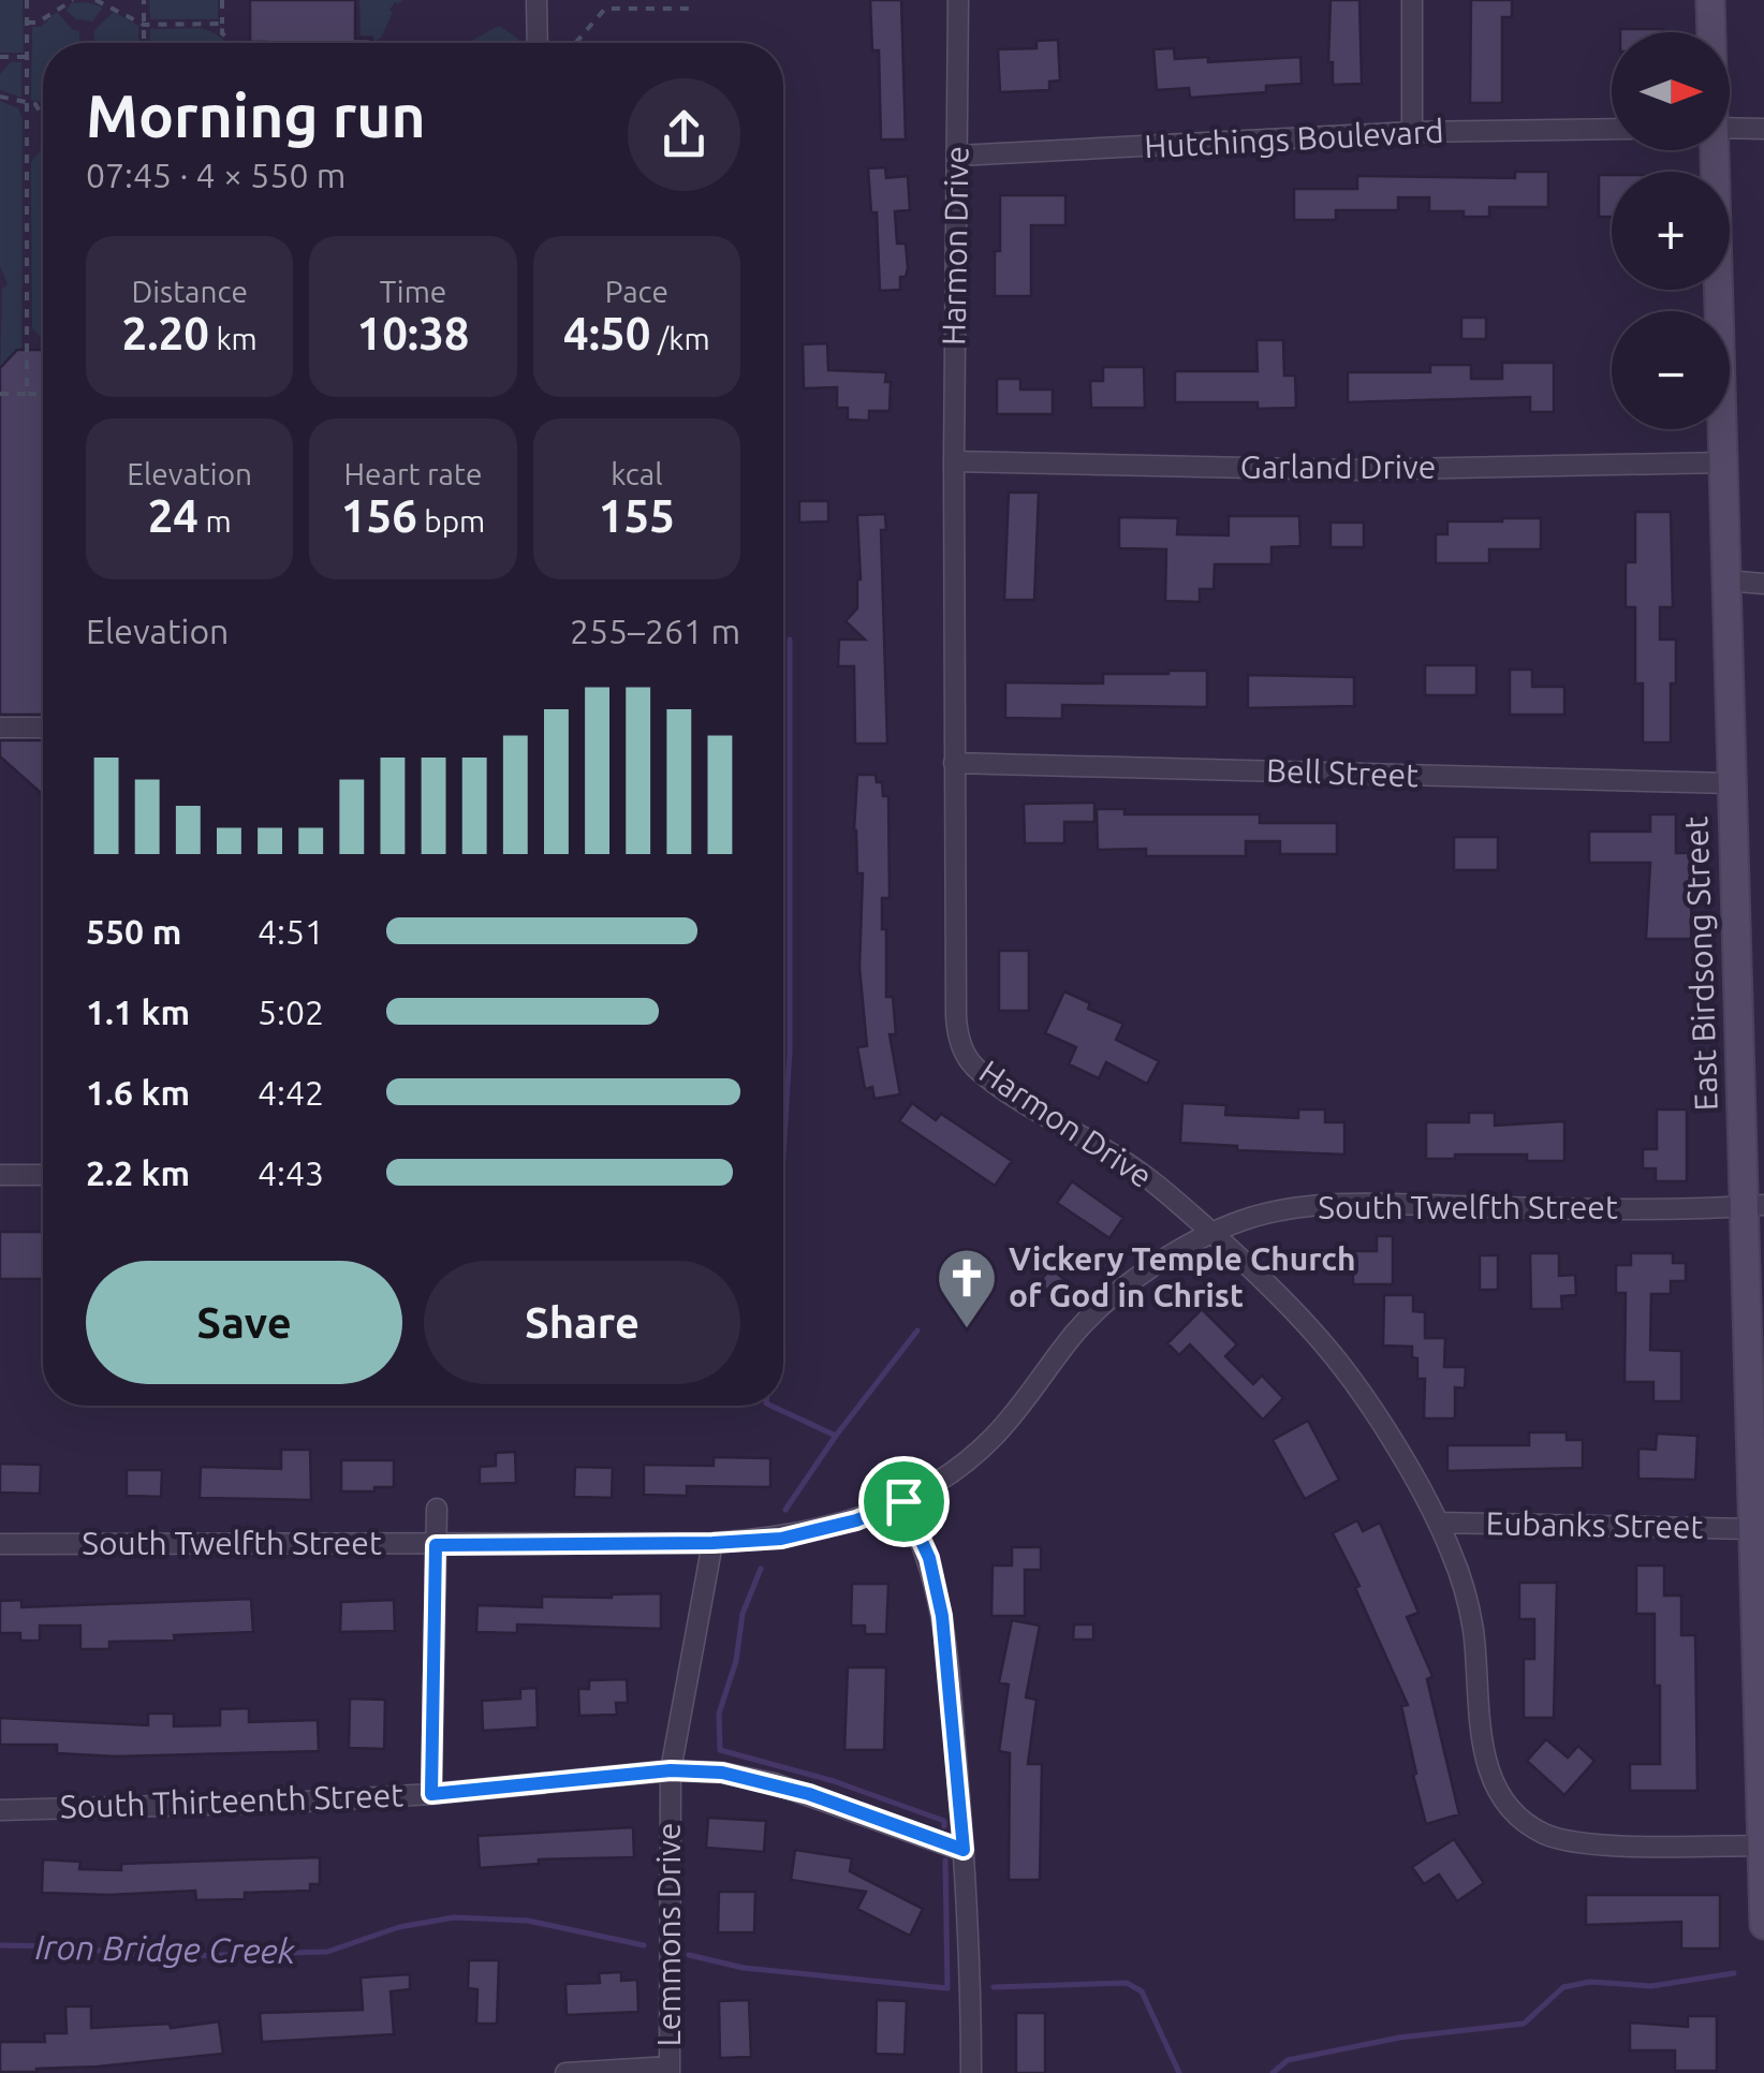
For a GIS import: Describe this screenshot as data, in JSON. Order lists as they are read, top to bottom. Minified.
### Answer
{"streets":{"street":["Hutchings Boulevard","Harmon Drive","Garland Drive","Bell Street","East Birdsong Street","South Twelfth Street","Eubanks Street","South Thirteenth Street","Lemmons Drive"]},"crossings":[["Hutchings Boulevard","Harmon Drive"],["Harmon Drive","Garland Drive"],["Harmon Drive","Bell Street"],["Harmon Drive","East Birdsong Street"],["Harmon Drive","South Twelfth Street"],["Harmon Drive","Eubanks Street"],["Garland Drive","East Birdsong Street"],["Bell Street","East Birdsong Street"],["East Birdsong Street","South Twelfth Street"],["East Birdsong Street","Eubanks Street"],["South Twelfth Street","Lemmons Drive"],["South Thirteenth Street","Lemmons Drive"]],"water":["Iron Bridge Creek"],"places":{"church":["Vickery Temple Church of God in Christ"]},"north":"right","page":{"map_buttons":["+","−"],"heading":["Morning run","07:45 · 4 × 550 m"],"stats":[["Distance","2.20 km"],["Time","10:38"],["Pace","4:50 /km"],["Elevation","24 m"],["Heart rate","156 bpm"],["kcal","155"]],"chart":["Elevation","255–261 m"],"list":[{"name":"550 m","note":"4:51"},{"name":"1.1 km","note":"5:02"},{"name":"1.6 km","note":"4:42"},{"name":"2.2 km","note":"4:43"}],"buttons":["Save","Share"]}}
